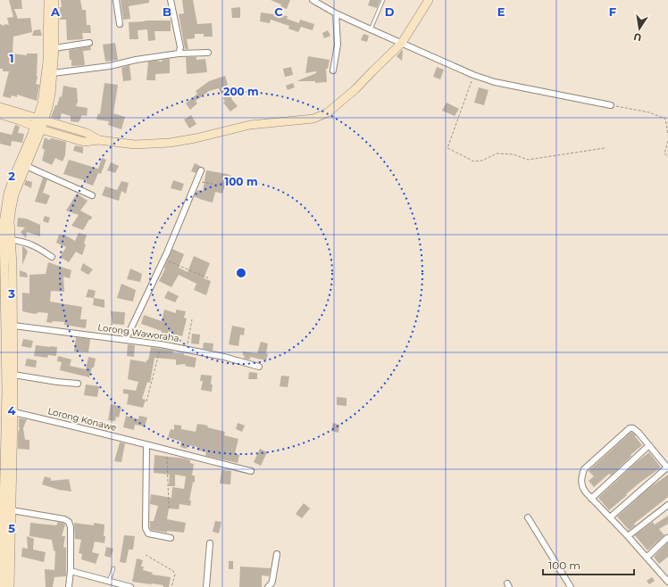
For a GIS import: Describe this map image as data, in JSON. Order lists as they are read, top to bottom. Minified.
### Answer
{"streets":{"street":["Lorong Waworaha","Lorong Konawe"]},"scale_bar":"100 m","north":"bottom","grid":{"columns":["A","B","C","D","E","F"],"rows":["1","2","3","4","5"]},"rings":["200 m","100 m"]}
